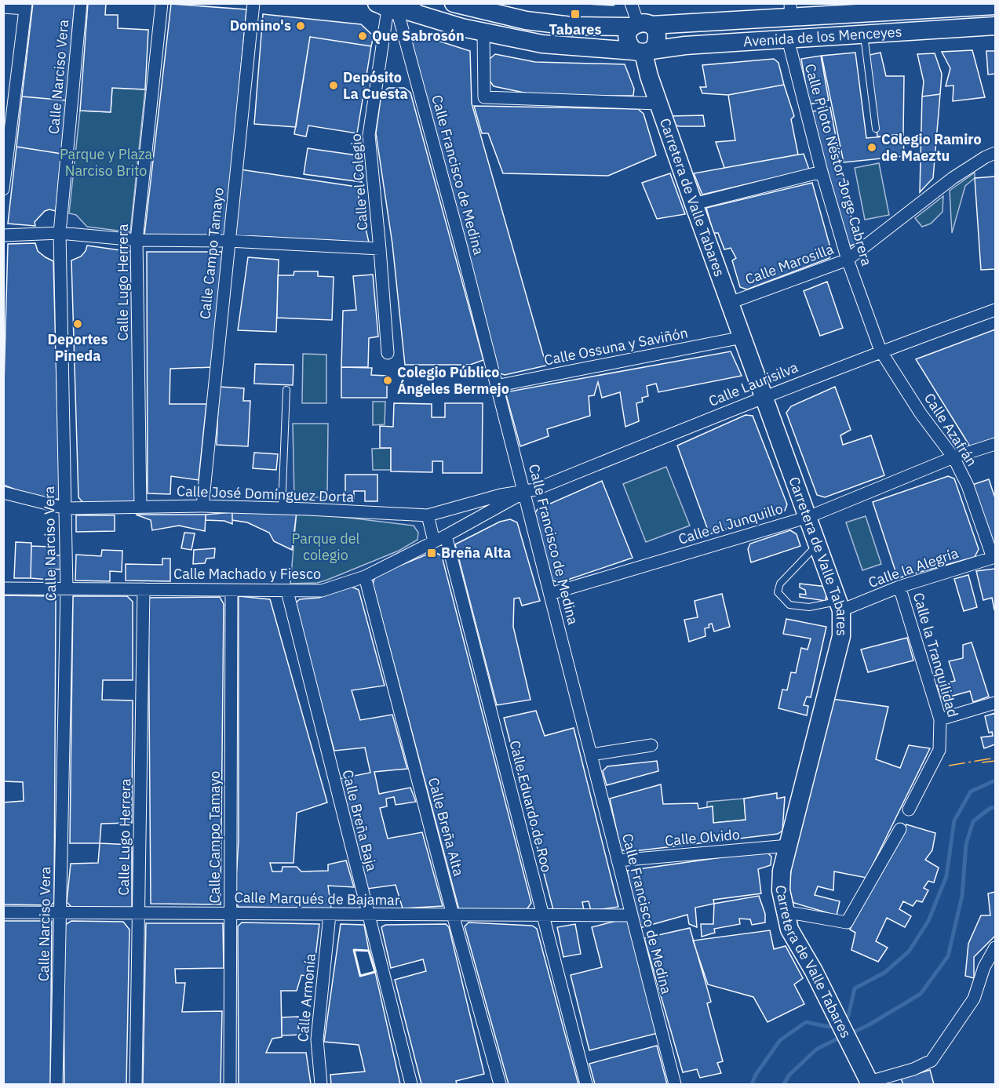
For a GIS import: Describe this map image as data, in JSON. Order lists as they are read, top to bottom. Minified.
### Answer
{"streets":{"main road":["Avenida de los Menceyes","Carretera de Valle Tabares"],"street":["Calle Narciso Vera","Calle Piloto Néstor Jorge Cabrera","Calle Francisco de Medina","Calle el Colegio","Calle Campo Tamayo","Calle Marosilla","Calle Lugo Herrera","Calle Ossuna y Saviñón","Calle Laurisilva","Calle Azafrán","Calle José Domínguez Dorta","Calle el Junquillo","Calle la Alegría","Calle Machado y Fiesco","Calle la Tranquilidad","Calle Eduardo de Roo","Calle Breña Baja","Calle Breña Alta","Calle Olvido","Calle Marqués de Bajamar","Calle Armonía"]},"crossings":[["Avenida de los Menceyes","Calle Piloto Néstor Jorge Cabrera"],["Avenida de los Menceyes","Calle Francisco de Medina"],["Avenida de los Menceyes","Calle el Colegio"],["Avenida de los Menceyes","Carretera de Valle Tabares"],["Calle Narciso Vera","Calle José Domínguez Dorta"],["Calle Narciso Vera","Calle Machado y Fiesco"],["Calle Narciso Vera","Calle Marqués de Bajamar"],["Calle Piloto Néstor Jorge Cabrera","Calle Marosilla"],["Calle Piloto Néstor Jorge Cabrera","Calle Laurisilva"],["Calle Piloto Néstor Jorge Cabrera","Calle Azafrán"],["Calle Francisco de Medina","Calle el Colegio"],["Calle Francisco de Medina","Calle Ossuna y Saviñón"],["Calle Francisco de Medina","Calle Laurisilva"],["Calle Francisco de Medina","Calle José Domínguez Dorta"],["Calle Francisco de Medina","Calle el Junquillo"],["Calle Francisco de Medina","Calle Machado y Fiesco"],["Calle Francisco de Medina","Calle Olvido"],["Calle Francisco de Medina","Calle Marqués de Bajamar"],["Carretera de Valle Tabares","Calle Marosilla"],["Carretera de Valle Tabares","Calle Ossuna y Saviñón"],["Carretera de Valle Tabares","Calle Laurisilva"],["Carretera de Valle Tabares","Calle el Junquillo"],["Carretera de Valle Tabares","Calle la Alegría"],["Carretera de Valle Tabares","Calle Olvido"],["Calle Campo Tamayo","Calle José Domínguez Dorta"],["Calle Campo Tamayo","Calle Machado y Fiesco"],["Calle Campo Tamayo","Calle Marqués de Bajamar"],["Calle Lugo Herrera","Calle José Domínguez Dorta"],["Calle Lugo Herrera","Calle Machado y Fiesco"],["Calle Lugo Herrera","Calle Marqués de Bajamar"],["Calle Laurisilva","Calle Azafrán"],["Calle Laurisilva","Calle José Domínguez Dorta"],["Calle Laurisilva","Calle Machado y Fiesco"],["Calle Azafrán","Calle el Junquillo"],["Calle Azafrán","Calle la Alegría"],["Calle José Domínguez Dorta","Calle Machado y Fiesco"],["Calle la Alegría","Calle la Tranquilidad"],["Calle Machado y Fiesco","Calle Eduardo de Roo"],["Calle Machado y Fiesco","Calle Breña Baja"],["Calle Machado y Fiesco","Calle Breña Alta"],["Calle Eduardo de Roo","Calle Marqués de Bajamar"],["Calle Breña Baja","Calle Marqués de Bajamar"],["Calle Breña Alta","Calle Marqués de Bajamar"],["Calle Marqués de Bajamar","Calle Armonía"]],"parks":["Parque y Plaza Narciso Brito","Parque del colegio"],"places":{"transit":["Tabares","Breña Alta"],"other":["Domino's","Que Sabrosón","Depósito La Cuesta","Colegio Ramiro de Maeztu","Deportes Pineda","Colegio Público Ángeles Bermejo"]}}
